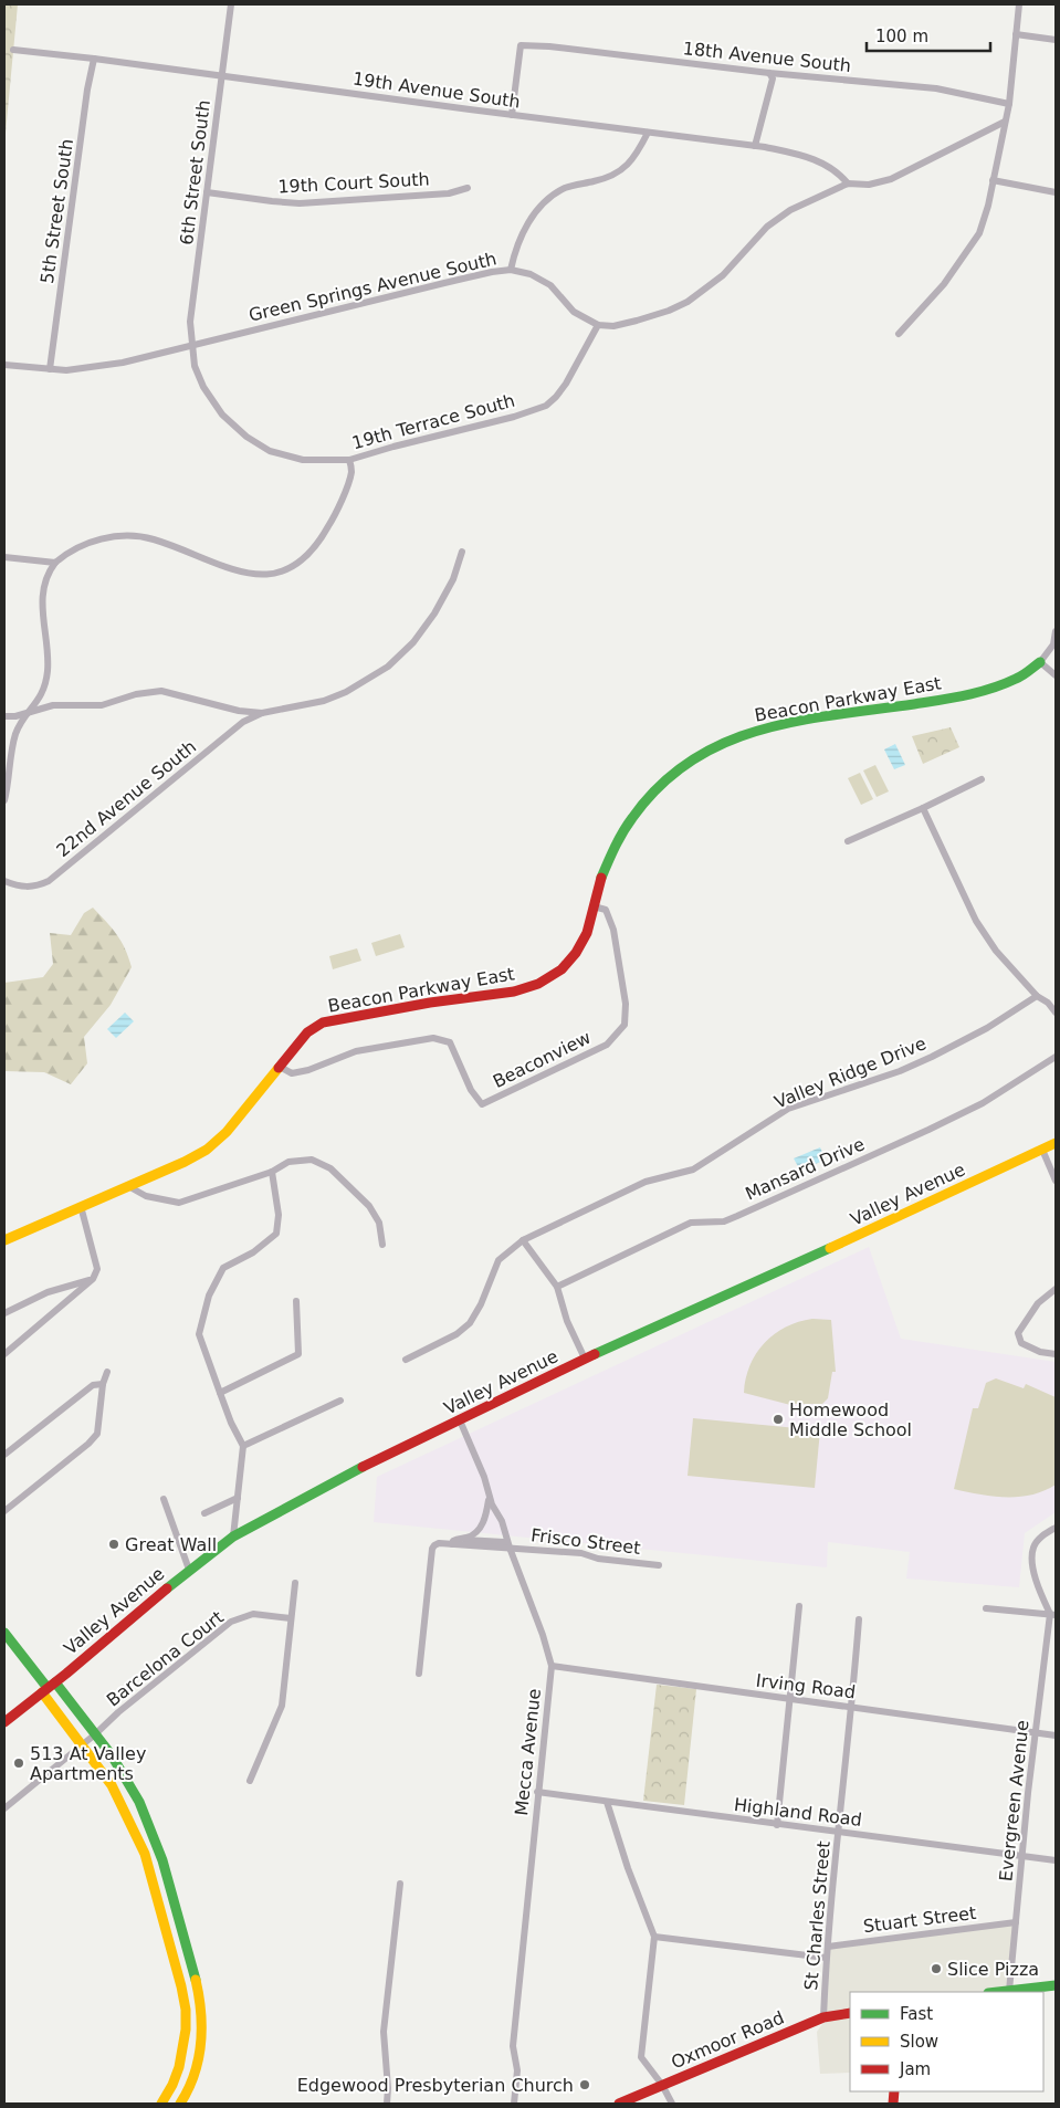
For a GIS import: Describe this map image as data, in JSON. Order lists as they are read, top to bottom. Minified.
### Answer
{"streets":{"main road":["Beacon Parkway East","Valley Avenue","Oxmoor Road"],"street":["18th Avenue South","19th Avenue South","6th Street South","19th Court South","5th Street South","Green Springs Avenue South","19th Terrace South","22nd Avenue South","Beaconview","Valley Ridge Drive","Mansard Drive","Frisco Street","Barcelona Court","Irving Road","Mecca Avenue","Evergreen Avenue","Highland Road","St Charles Street","Stuart Street"]},"crossings":[["18th Avenue South","19th Avenue South"],["19th Avenue South","6th Street South"],["19th Avenue South","5th Street South"],["6th Street South","19th Court South"],["6th Street South","Green Springs Avenue South"],["6th Street South","19th Terrace South"],["5th Street South","Green Springs Avenue South"],["Green Springs Avenue South","19th Terrace South"],["Beacon Parkway East","Beaconview"],["Valley Avenue","Mecca Avenue"],["Frisco Street","Mecca Avenue"],["Irving Road","Mecca Avenue"],["Irving Road","Evergreen Avenue"],["Irving Road","St Charles Street"],["Mecca Avenue","Highland Road"],["Evergreen Avenue","Highland Road"],["Evergreen Avenue","Stuart Street"],["Highland Road","St Charles Street"],["St Charles Street","Stuart Street"],["St Charles Street","Oxmoor Road"]],"places":["Homewood Middle School","Great Wall","513 At Valley Apartments","Slice Pizza","Edgewood Presbyterian Church"],"legend":["Fast","Slow","Jam"],"scale_bar":"100 m"}
